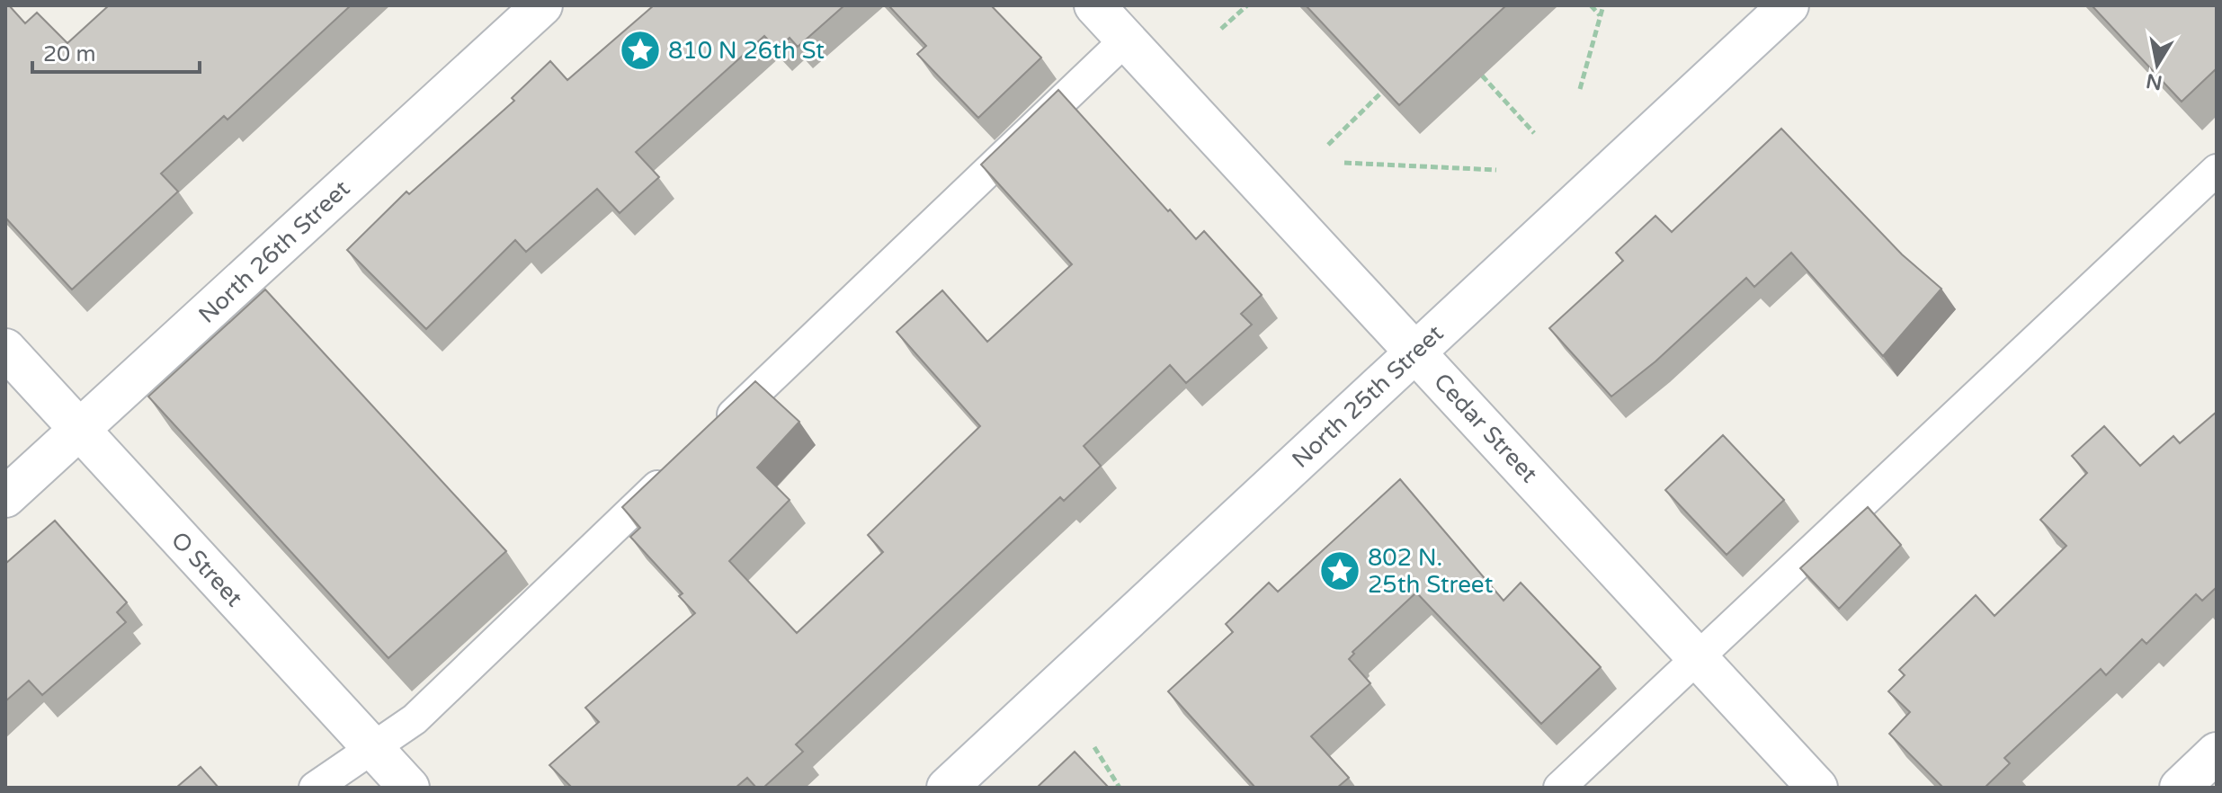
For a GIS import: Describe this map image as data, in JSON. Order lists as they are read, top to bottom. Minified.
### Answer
{"streets":{"street":["North 26th Street","North 25th Street","Cedar Street","O Street"]},"crossings":[["North 26th Street","O Street"],["North 25th Street","Cedar Street"]],"places":{"place":["810 N 26th St","802 N. 25th Street"]},"scale_bar":"20 m","north":"bottom"}
